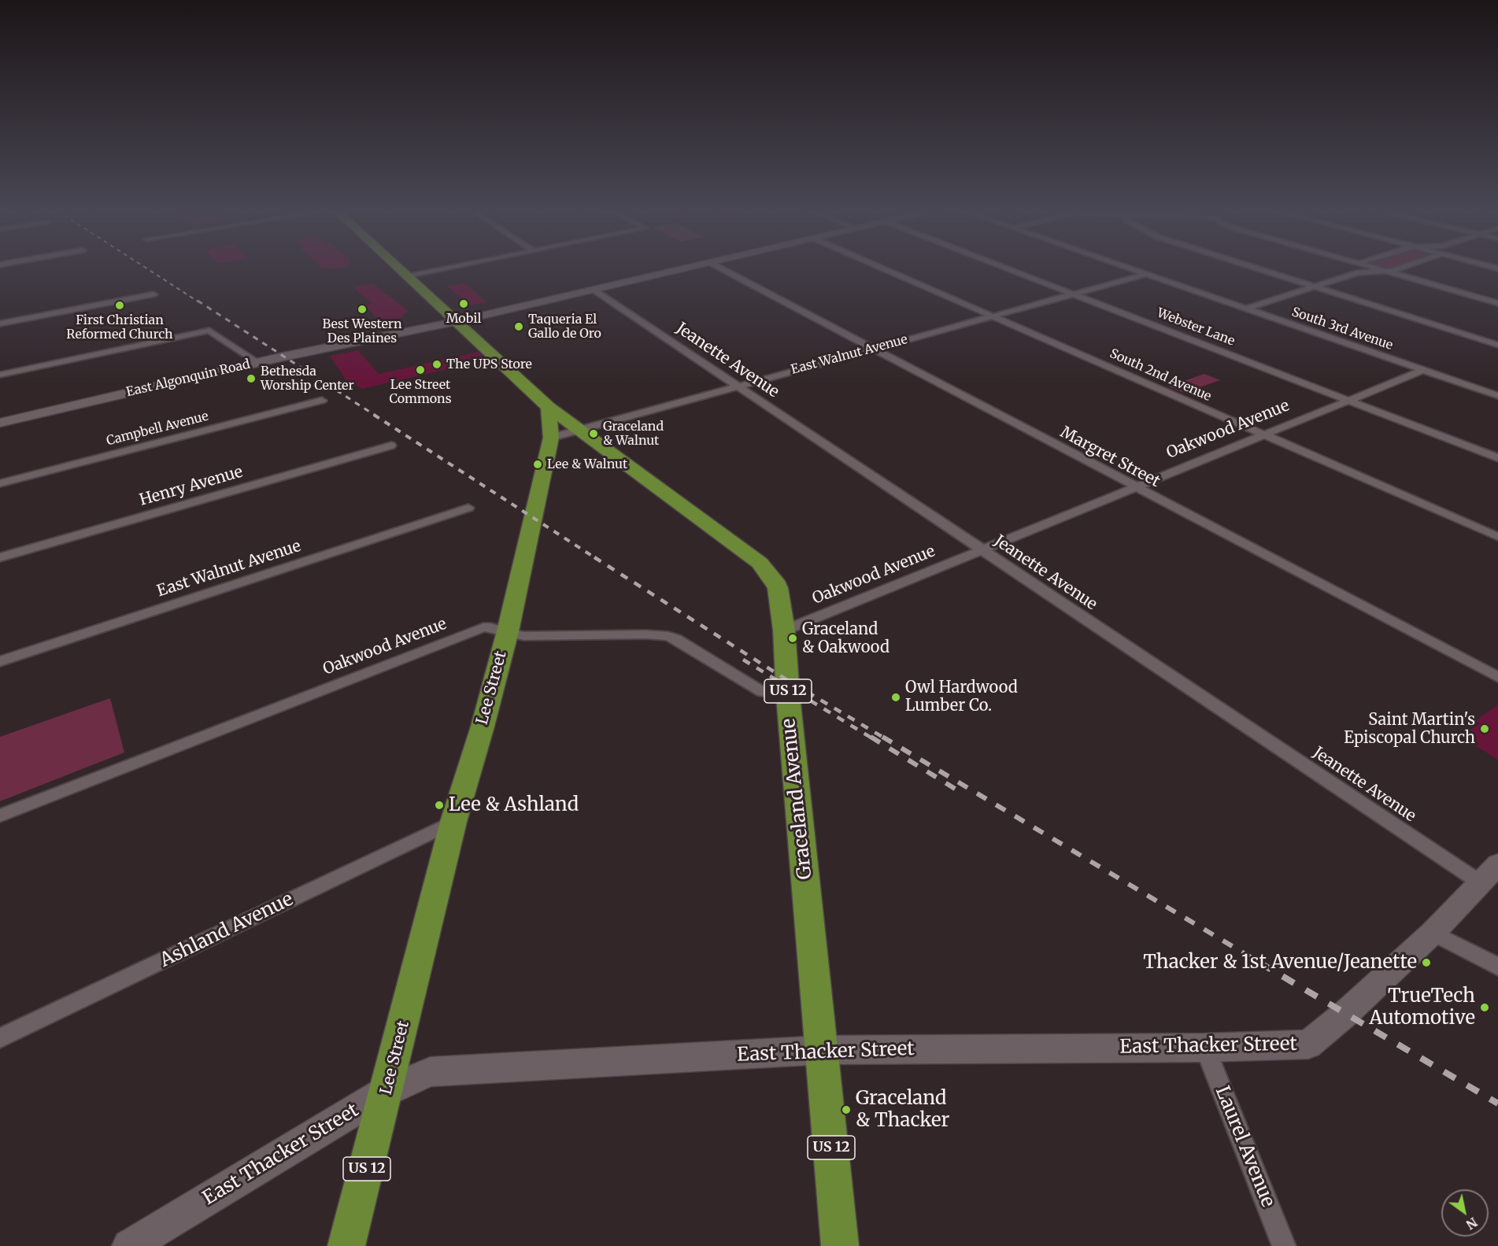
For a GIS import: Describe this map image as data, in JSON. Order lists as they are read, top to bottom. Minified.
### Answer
{"streets":{"main road":["Lee Street","US 12","Graceland Avenue"],"street":["Webster Lane","South 3rd Avenue","East Walnut Avenue","Jeanette Avenue","South 2nd Avenue","East Algonquin Road","Campbell Avenue","Oakwood Avenue","Margret Street","Henry Avenue","Ashland Avenue","East Thacker Street","Laurel Avenue"]},"crossings":[["Webster Lane","East Walnut Avenue"],["Webster Lane","Oakwood Avenue"],["South 3rd Avenue","East Walnut Avenue"],["South 3rd Avenue","Oakwood Avenue"],["East Walnut Avenue","Jeanette Avenue"],["East Walnut Avenue","South 2nd Avenue"],["East Walnut Avenue","Margret Street"],["East Walnut Avenue","Lee Street"],["East Walnut Avenue","Graceland Avenue"],["Jeanette Avenue","East Algonquin Road"],["Jeanette Avenue","Oakwood Avenue"],["Jeanette Avenue","East Thacker Street"],["South 2nd Avenue","Oakwood Avenue"],["East Algonquin Road","US 12"],["Oakwood Avenue","Margret Street"],["Oakwood Avenue","Lee Street"],["Oakwood Avenue","Graceland Avenue"],["Lee Street","US 12"],["Lee Street","Graceland Avenue"],["Lee Street","Ashland Avenue"],["Lee Street","East Thacker Street"],["US 12","Graceland Avenue"],["Graceland Avenue","East Thacker Street"],["East Thacker Street","Laurel Avenue"]],"places":["Mobil","First Christian Reformed Church","Best Western Des Plaines","Taqueria El Gallo de Oro","The UPS Store","Lee Street Commons","Bethesda Worship Center","Graceland & Walnut","Lee & Walnut","Graceland & Oakwood","Owl Hardwood Lumber Co.","Saint Martin's Episcopal Church","Lee & Ashland","Thacker & 1st Avenue/Jeanette","TrueTech Automotive","Graceland & Thacker"],"north":"bottom right"}
